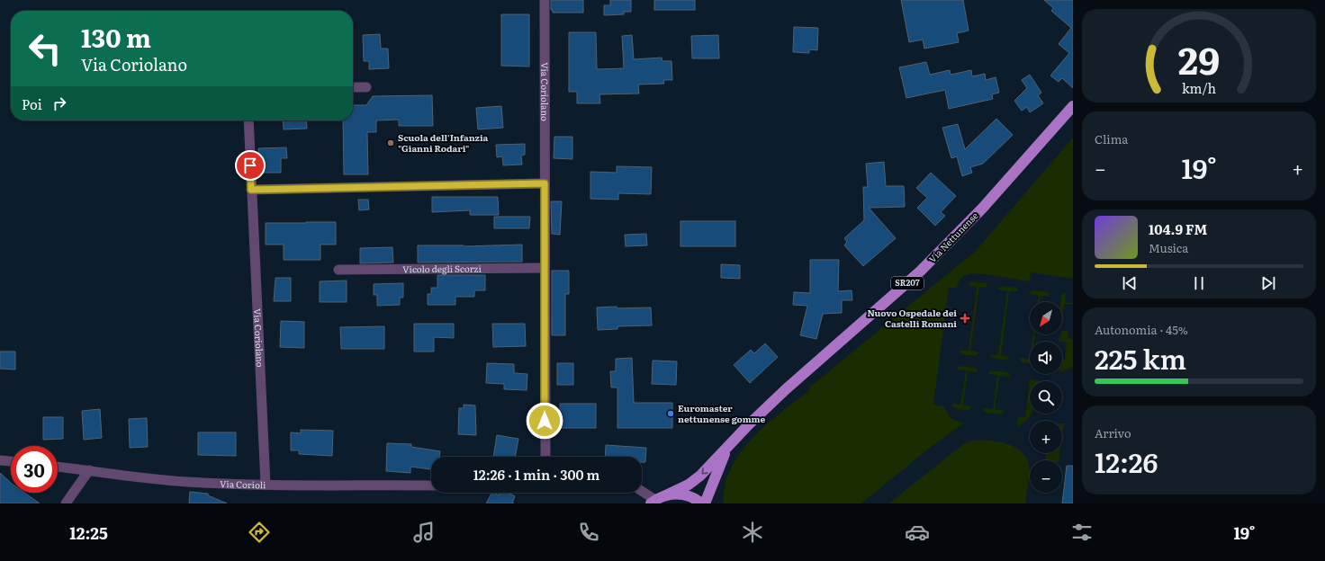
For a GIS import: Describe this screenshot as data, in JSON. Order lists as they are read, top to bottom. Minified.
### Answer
{"streets":{"main road":["Via Nettunense","SR207"],"street":["Via Coriolano","Vicolo degli Scorzi","Via Corioli"]},"crossings":[["Via Coriolano","Vicolo degli Scorzi"],["Via Coriolano","Via Corioli"],["Via Nettunense","SR207"]],"places":{"other":["Scuola dell'Infanzia \"Gianni Rodari\"","Euromaster nettunense gomme"],"health":["Nuovo Ospedale dei Castelli Romani"]},"north":"bottom left","page":{"turn":["130 m","Via Coriolano"],"then":"Poi","tile":["Clima",["Autonomia · 45%","225 km"],["Arrivo","12:26"]],"heat":["−","19°","+"],"song":["104.9 FM","Musica"],"map_buttons":["+","−"],"limit":"30","trip":"12:26 · 1 min · 300 m","tabs":["12:25","19°"],"gauge":["29","km/h"]}}
